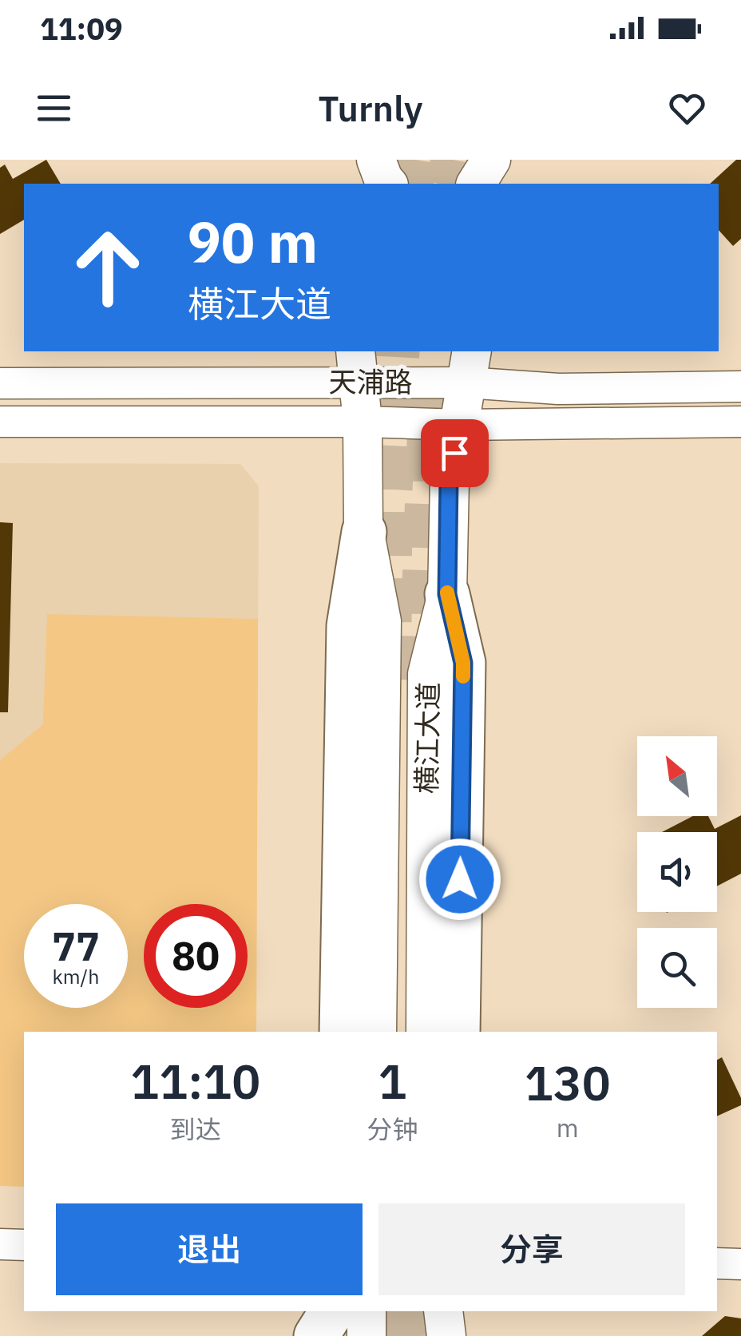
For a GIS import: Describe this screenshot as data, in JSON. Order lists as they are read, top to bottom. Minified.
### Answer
{"streets":{"main road":["横江大道"],"street":["天浦路"]},"crossings":[["天浦路","横江大道"]],"north":"top left","page":{"status":"11:09","header":"Turnly","turn":["90 m","横江大道"],"speed":"77 km/h","limit":"80","eta":["11:10","到达","1","分钟","130","m"],"buttons":["退出","分享"]}}
